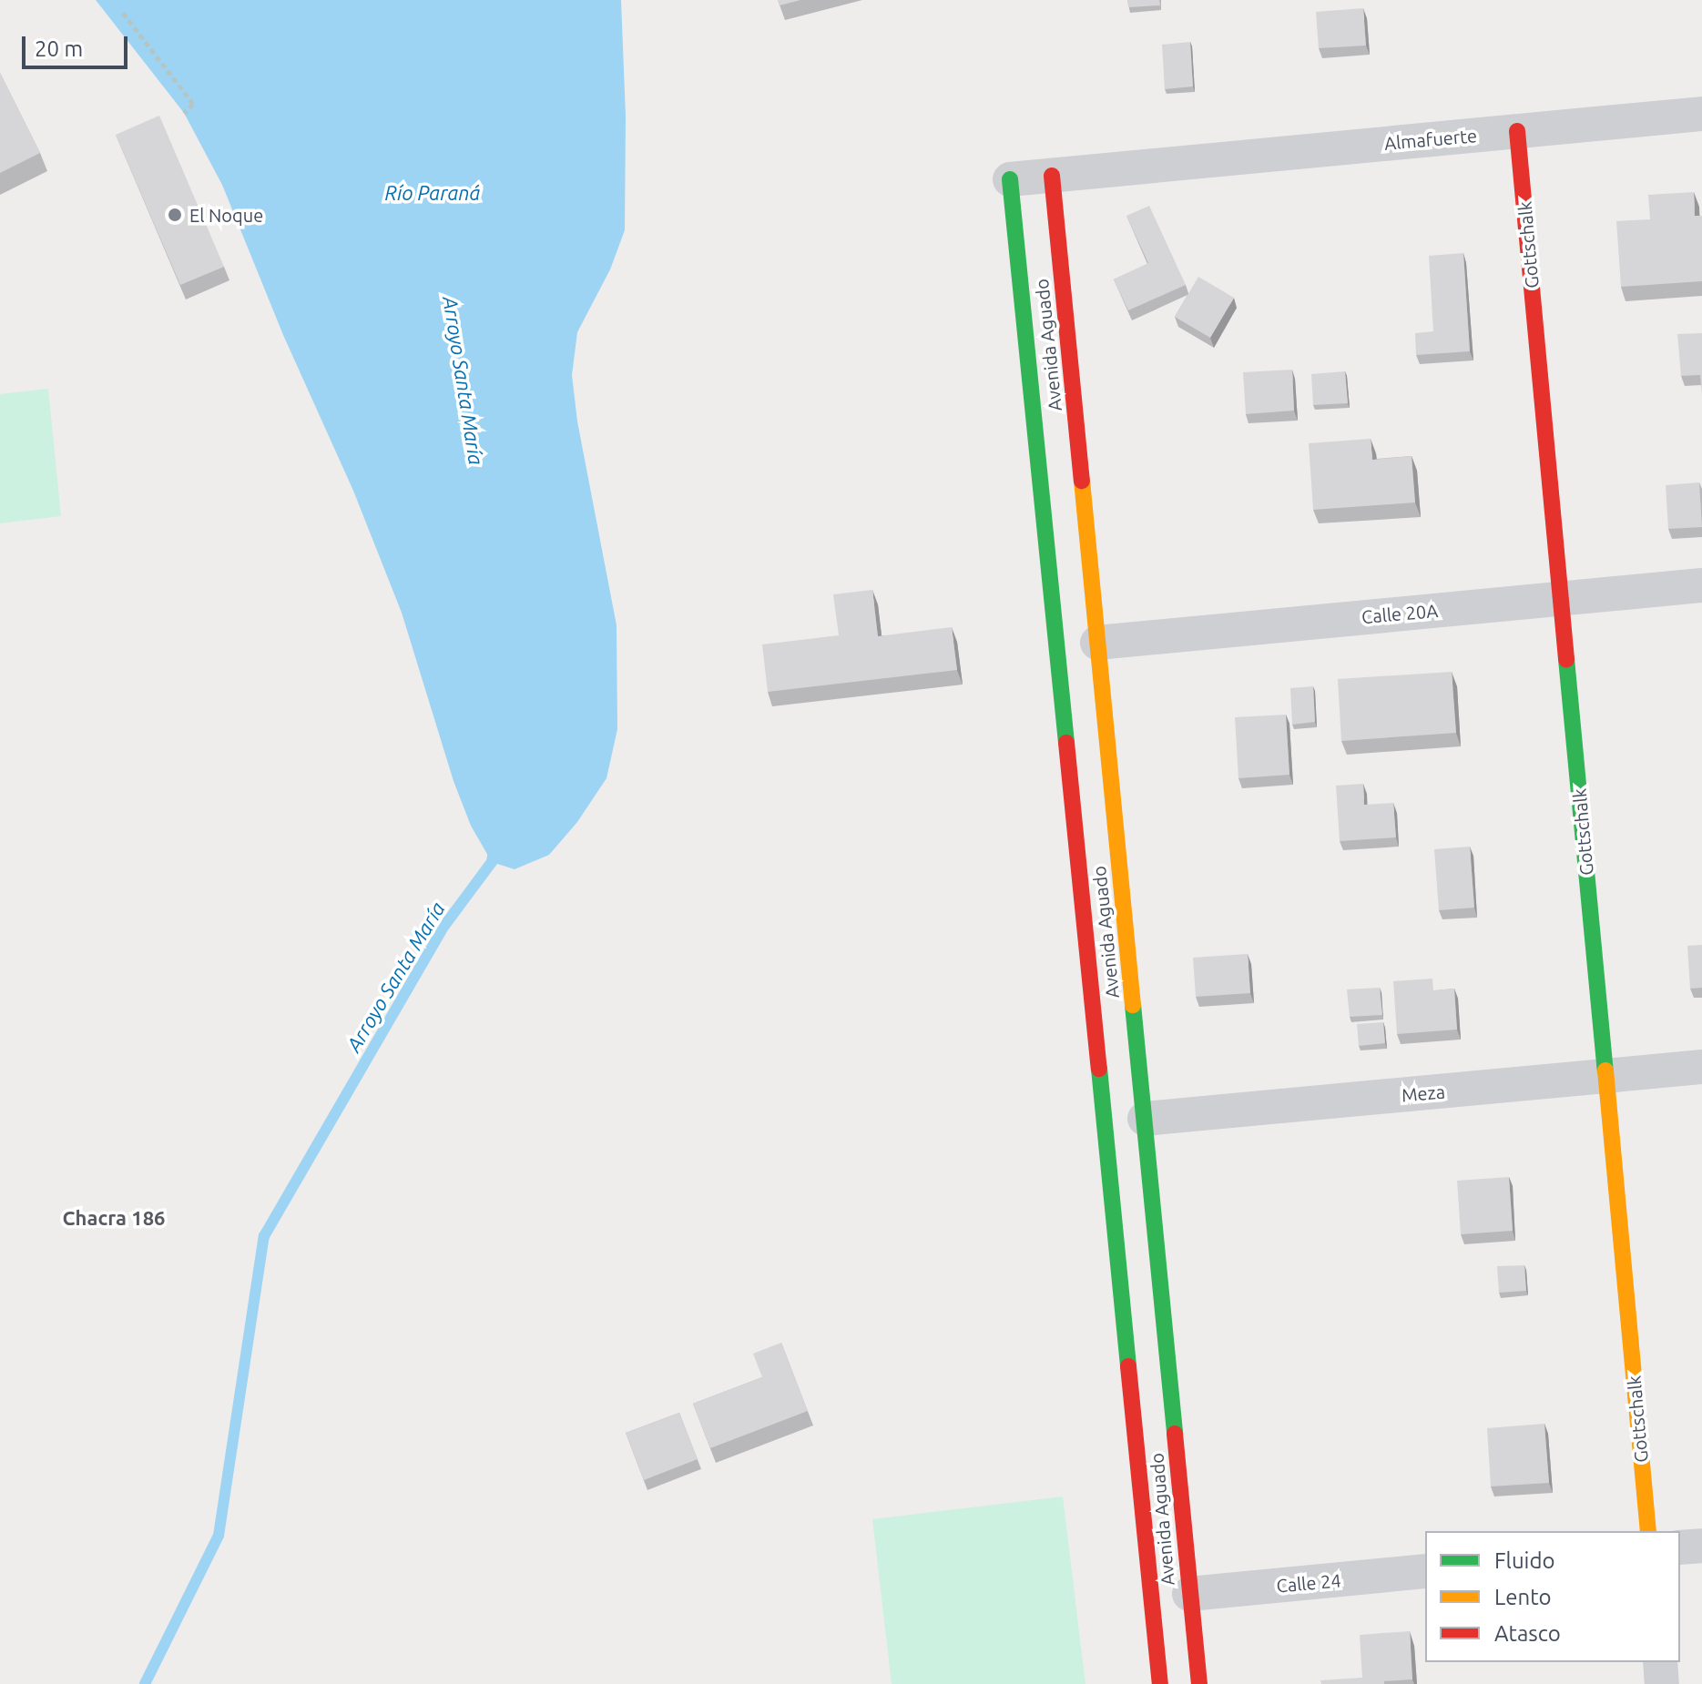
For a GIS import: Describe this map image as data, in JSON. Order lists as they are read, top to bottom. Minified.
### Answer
{"streets":{"street":["Almafuerte","Gottschalk","Avenida Aguado","Calle 20A","Meza","Calle 24"]},"crossings":[["Almafuerte","Gottschalk"],["Almafuerte","Avenida Aguado"],["Gottschalk","Calle 20A"],["Gottschalk","Meza"],["Avenida Aguado","Calle 20A"],["Avenida Aguado","Meza"],["Avenida Aguado","Calle 24"]],"districts":["Chacra 186"],"water":["Río Paraná","Arroyo Santa María"],"places":["El Noque"],"legend":["Fluido","Lento","Atasco"],"scale_bar":"20 m"}
